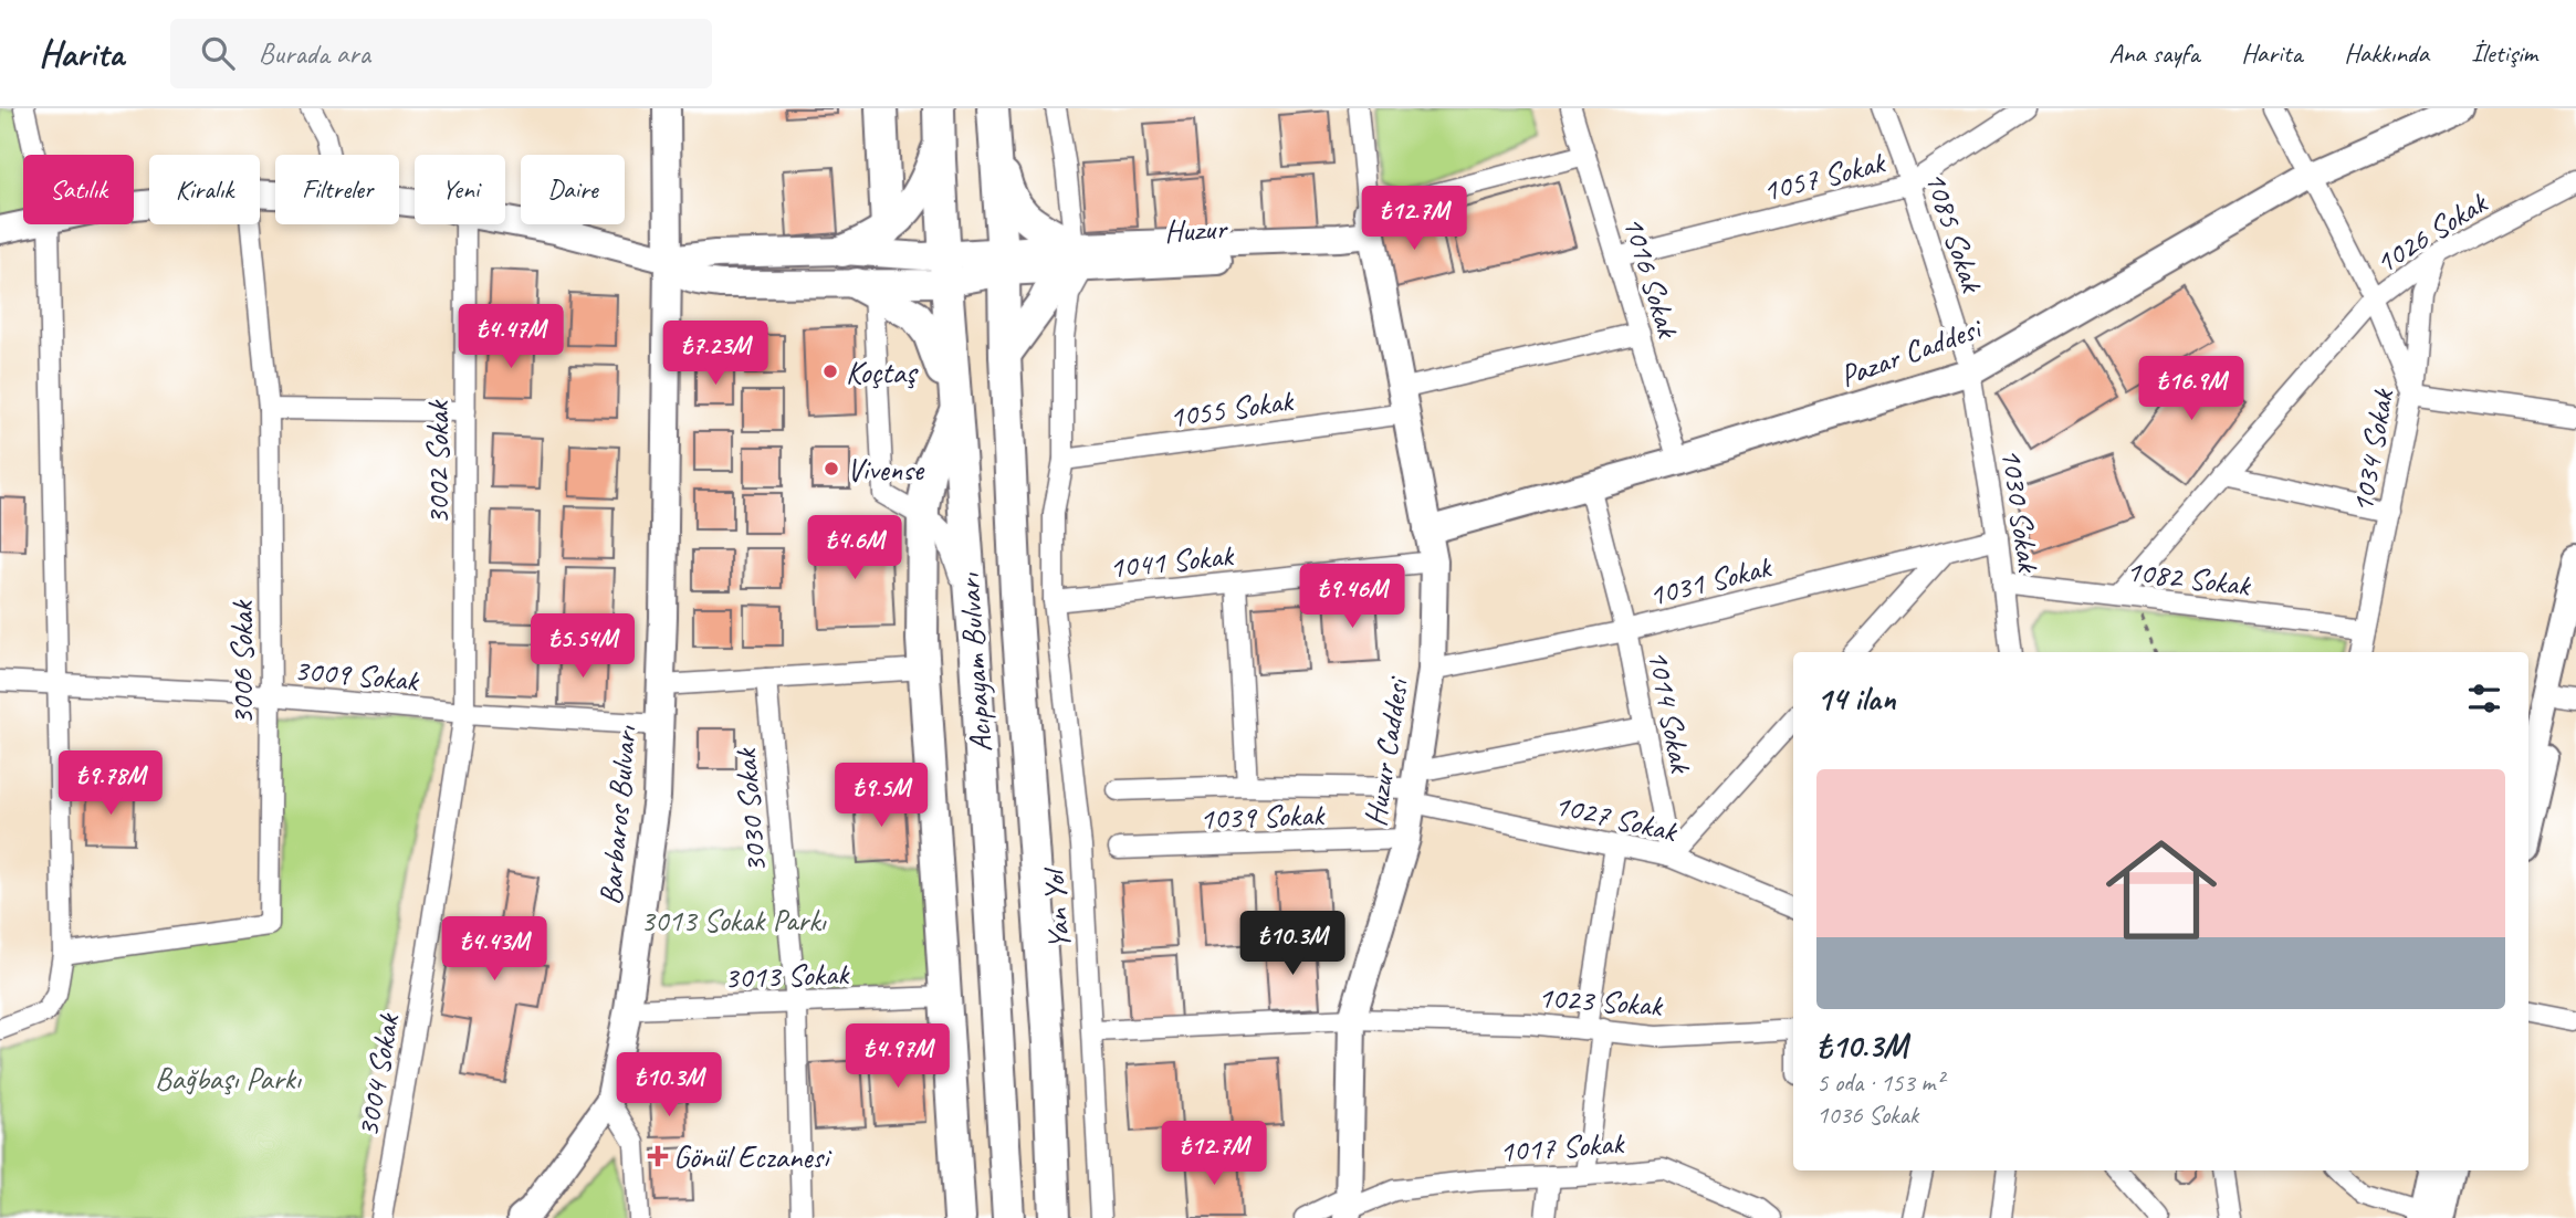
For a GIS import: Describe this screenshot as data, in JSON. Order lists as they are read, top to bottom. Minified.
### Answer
{"streets":{"main road":["Acıpayam Bulvarı"],"street":["1057 Sokak","Huzur","1085 Sokak","1026 Sokak","1016 Sokak","Pazar Caddesi","1055 Sokak","1034 Sokak","3002 Sokak","1030 Sokak","1041 Sokak","1082 Sokak","1031 Sokak","3006 Sokak","3009 Sokak","1014 Sokak","Huzur Caddesi","3030 Sokak","Barbaros Bulvarı","1039 Sokak","1027 Sokak","Yan Yol","3013 Sokak","1023 Sokak","3004 Sokak","1017 Sokak"]},"crossings":[["1057 Sokak","1085 Sokak"],["1057 Sokak","1016 Sokak"],["Huzur","Acıpayam Bulvarı"],["Huzur","Huzur Caddesi"],["Huzur","Yan Yol"],["1085 Sokak","Pazar Caddesi"],["1085 Sokak","1030 Sokak"],["1026 Sokak","1034 Sokak"],["1026 Sokak","1082 Sokak"],["1016 Sokak","Pazar Caddesi"],["1016 Sokak","1055 Sokak"],["Pazar Caddesi","1030 Sokak"],["Pazar Caddesi","1014 Sokak"],["Pazar Caddesi","Huzur Caddesi"],["1055 Sokak","Huzur Caddesi"],["1055 Sokak","Yan Yol"],["1034 Sokak","1082 Sokak"],["3002 Sokak","3009 Sokak"],["3002 Sokak","3004 Sokak"],["1030 Sokak","1082 Sokak"],["1030 Sokak","1031 Sokak"],["1041 Sokak","Huzur Caddesi"],["1041 Sokak","Yan Yol"],["1031 Sokak","1014 Sokak"],["1031 Sokak","Huzur Caddesi"],["3006 Sokak","3009 Sokak"],["3009 Sokak","Barbaros Bulvarı"],["3009 Sokak","3004 Sokak"],["1014 Sokak","1027 Sokak"],["Huzur Caddesi","1039 Sokak"],["Huzur Caddesi","1027 Sokak"],["Huzur Caddesi","1023 Sokak"],["Huzur Caddesi","1017 Sokak"],["3030 Sokak","3013 Sokak"],["Barbaros Bulvarı","3013 Sokak"],["Yan Yol","1023 Sokak"]],"parks":["3013 Sokak Parkı","Bağbaşı Parkı"],"places":{"other":["Koçtaş","Vivense"],"health":["Gönül Eczanesi"]},"page":{"header":"Harita","search":"Burada ara","nav":["Ana sayfa","Harita","Hakkında","İletişim"],"chip":["Satılık","Kiralık","Filtreler","Yeni","Daire"],"price":["₺12.7M","₺4.47M","₺7.23M","₺16.9M","₺4.6M","₺9.46M","₺5.54M","₺9.78M","₺9.5M","₺10.3M","₺4.43M","₺4.97M","₺10.3M","₺12.7M"],"heading":"14 ilan","list":[{"name":"₺10.3M","note":"5 oda · 153 m² · 1036 Sokak"}]}}
